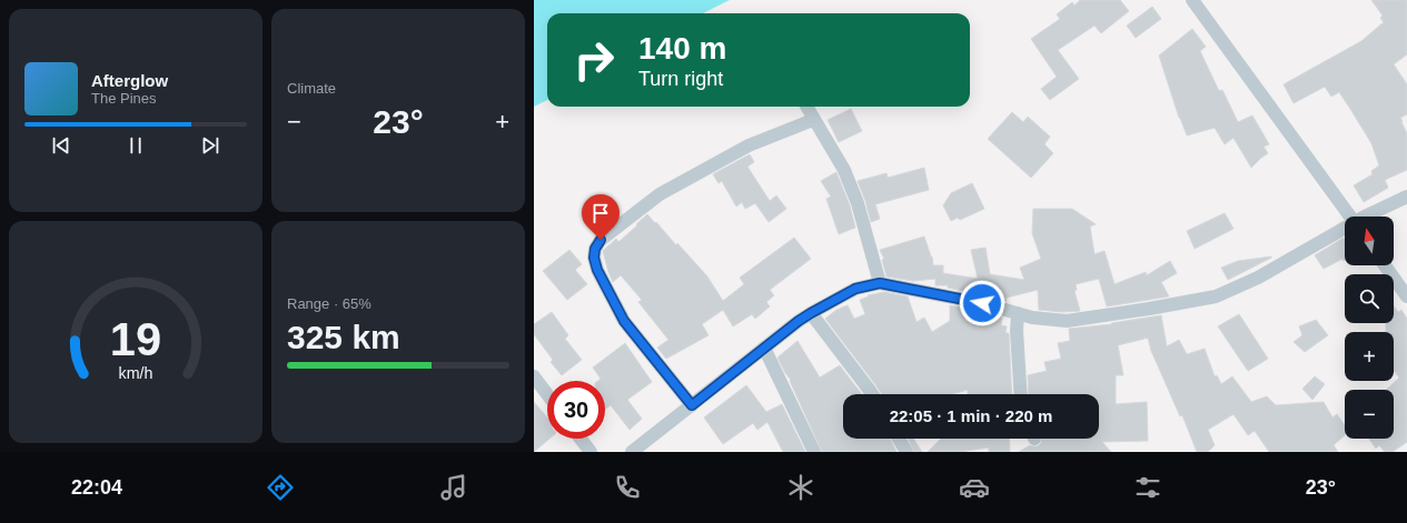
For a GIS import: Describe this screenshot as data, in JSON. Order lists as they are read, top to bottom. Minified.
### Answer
{"north":"top","page":{"tile":["Climate",["Range · 65%","325 km"]],"turn":["140 m","Turn right"],"song":["Afterglow","The Pines"],"heat":["−","23°","+"],"map_buttons":["+","−"],"limit":"30","trip":"22:05 · 1 min · 220 m","tabs":["22:04","23°"],"gauge":["19","km/h"]}}
